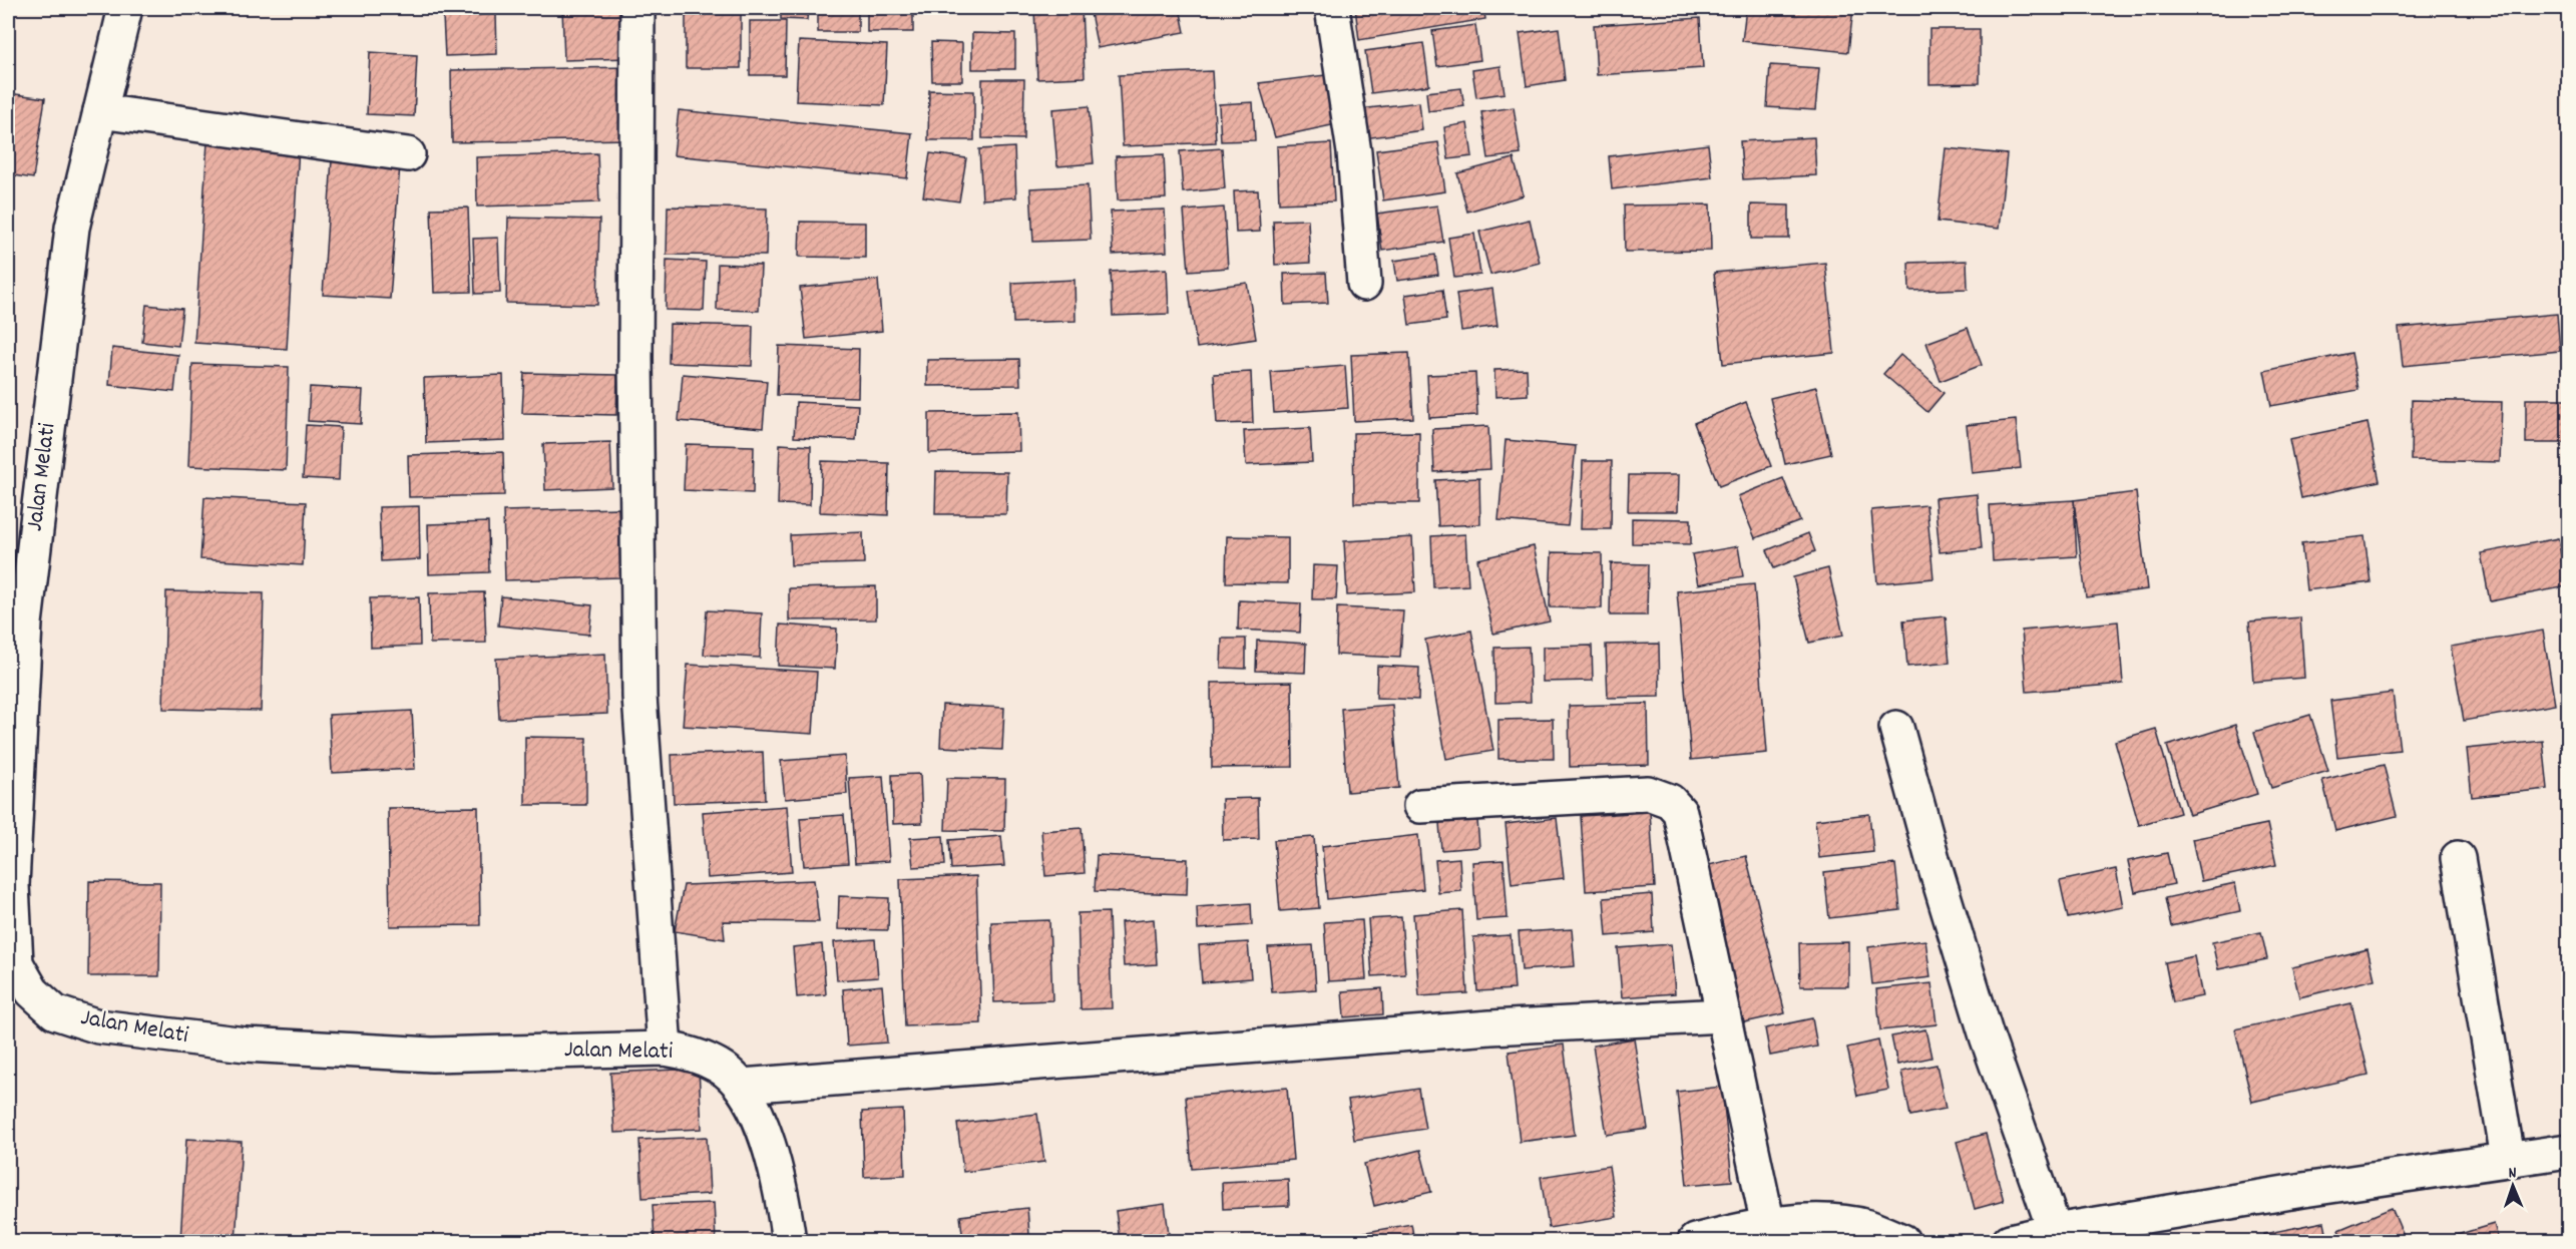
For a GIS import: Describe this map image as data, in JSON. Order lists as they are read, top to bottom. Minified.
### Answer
{"streets":{"street":["Jalan Melati"]},"north":"top"}
